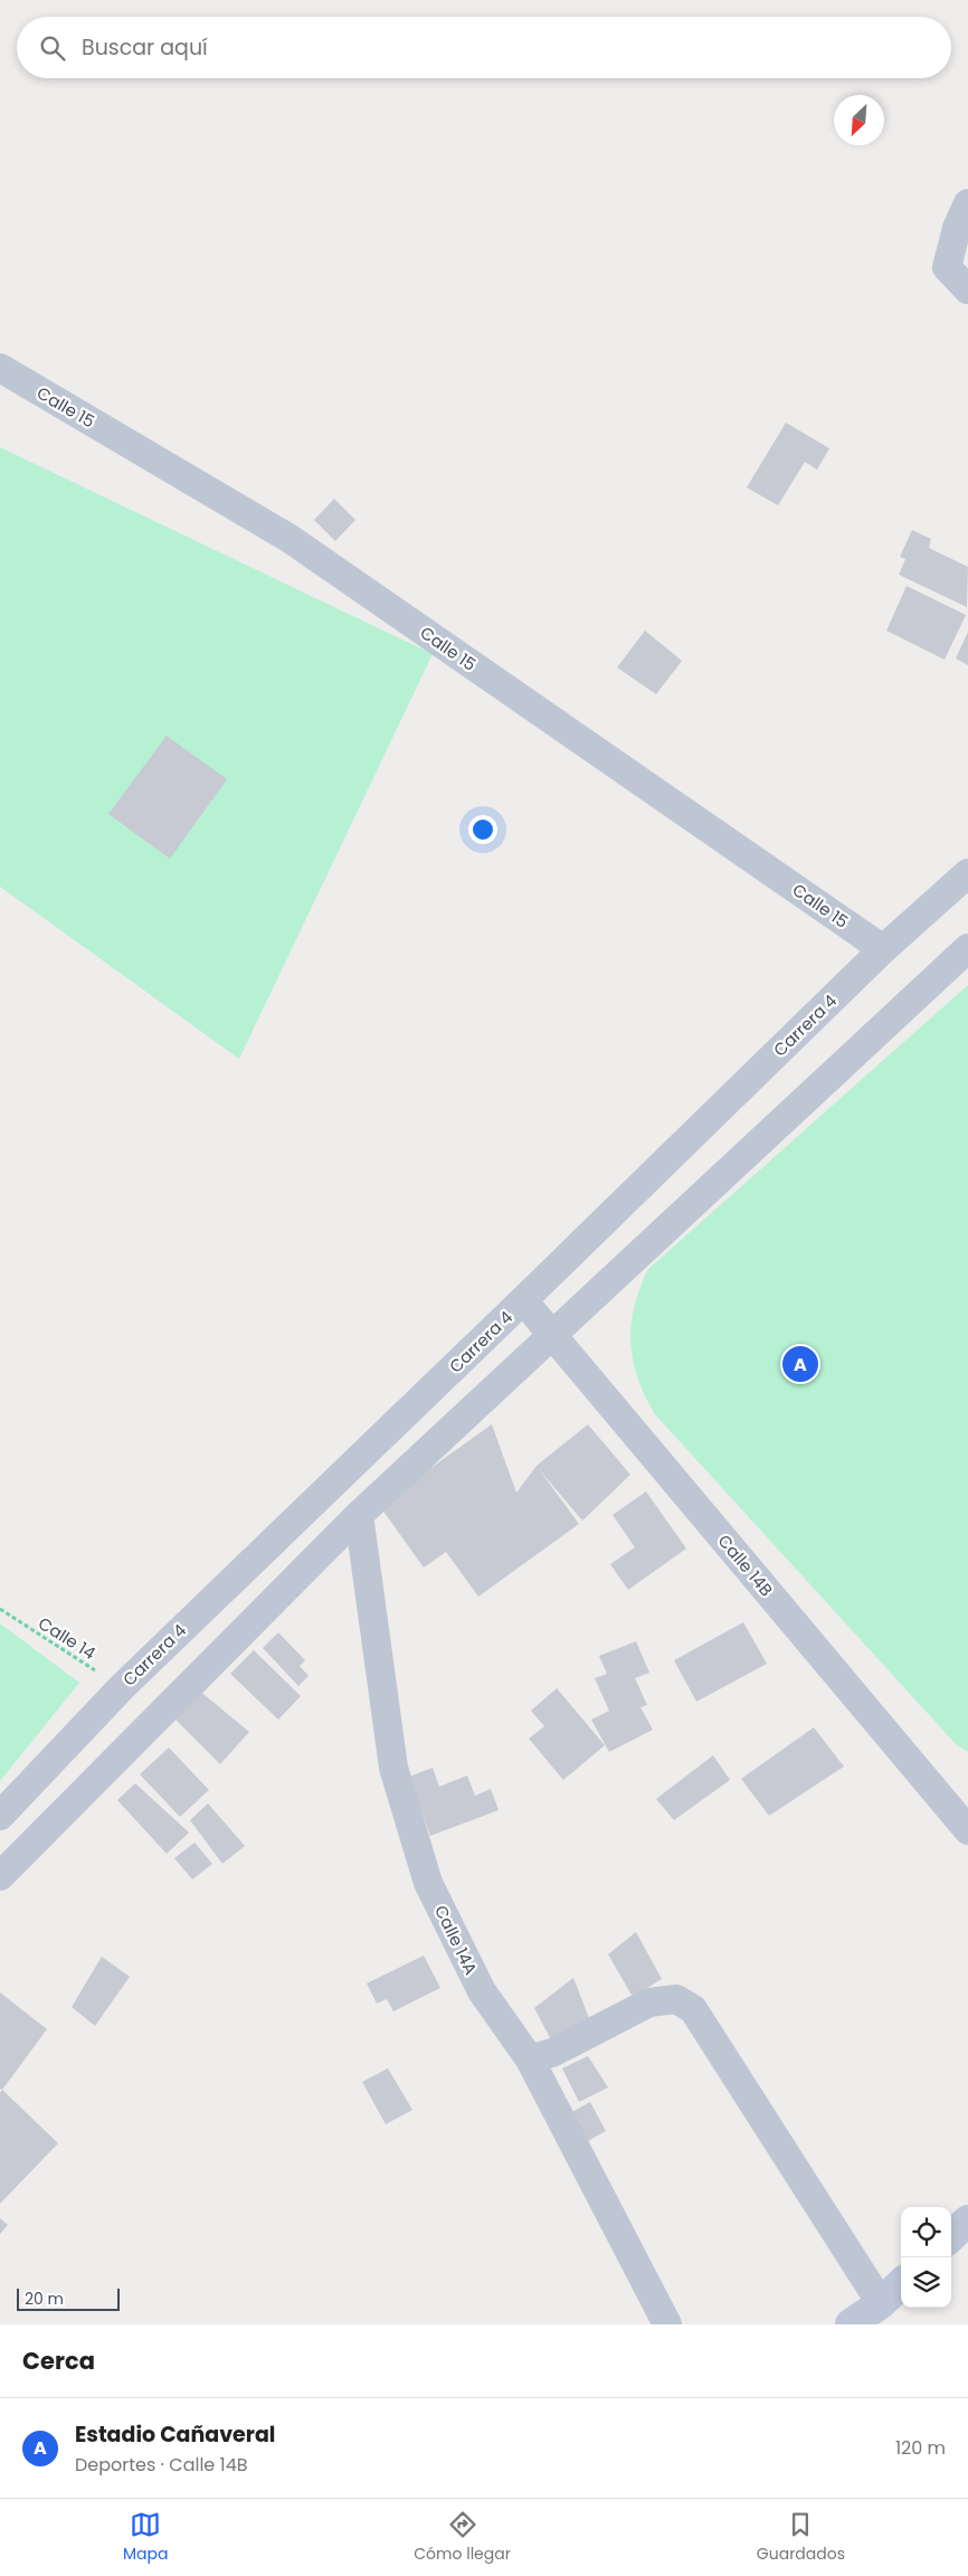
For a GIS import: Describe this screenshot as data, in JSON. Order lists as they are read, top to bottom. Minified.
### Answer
{"streets":{"street":["Calle 15","Carrera 4","Calle 14B","Calle 14A"],"path":["Calle 14"]},"crossings":[["Calle 15","Carrera 4"],["Carrera 4","Calle 14B"],["Carrera 4","Calle 14"]],"scale_bar":"20 m","north":"bottom left","page":{"search":"Buscar aquí","pins":"A","scale":"20 m","heading":"Cerca","list":[{"mark":"A","name":"Estadio Cañaveral","note":"Deportes · Calle 14B","value":"120 m"}],"nav":["Mapa","Cómo llegar","Guardados"]}}
